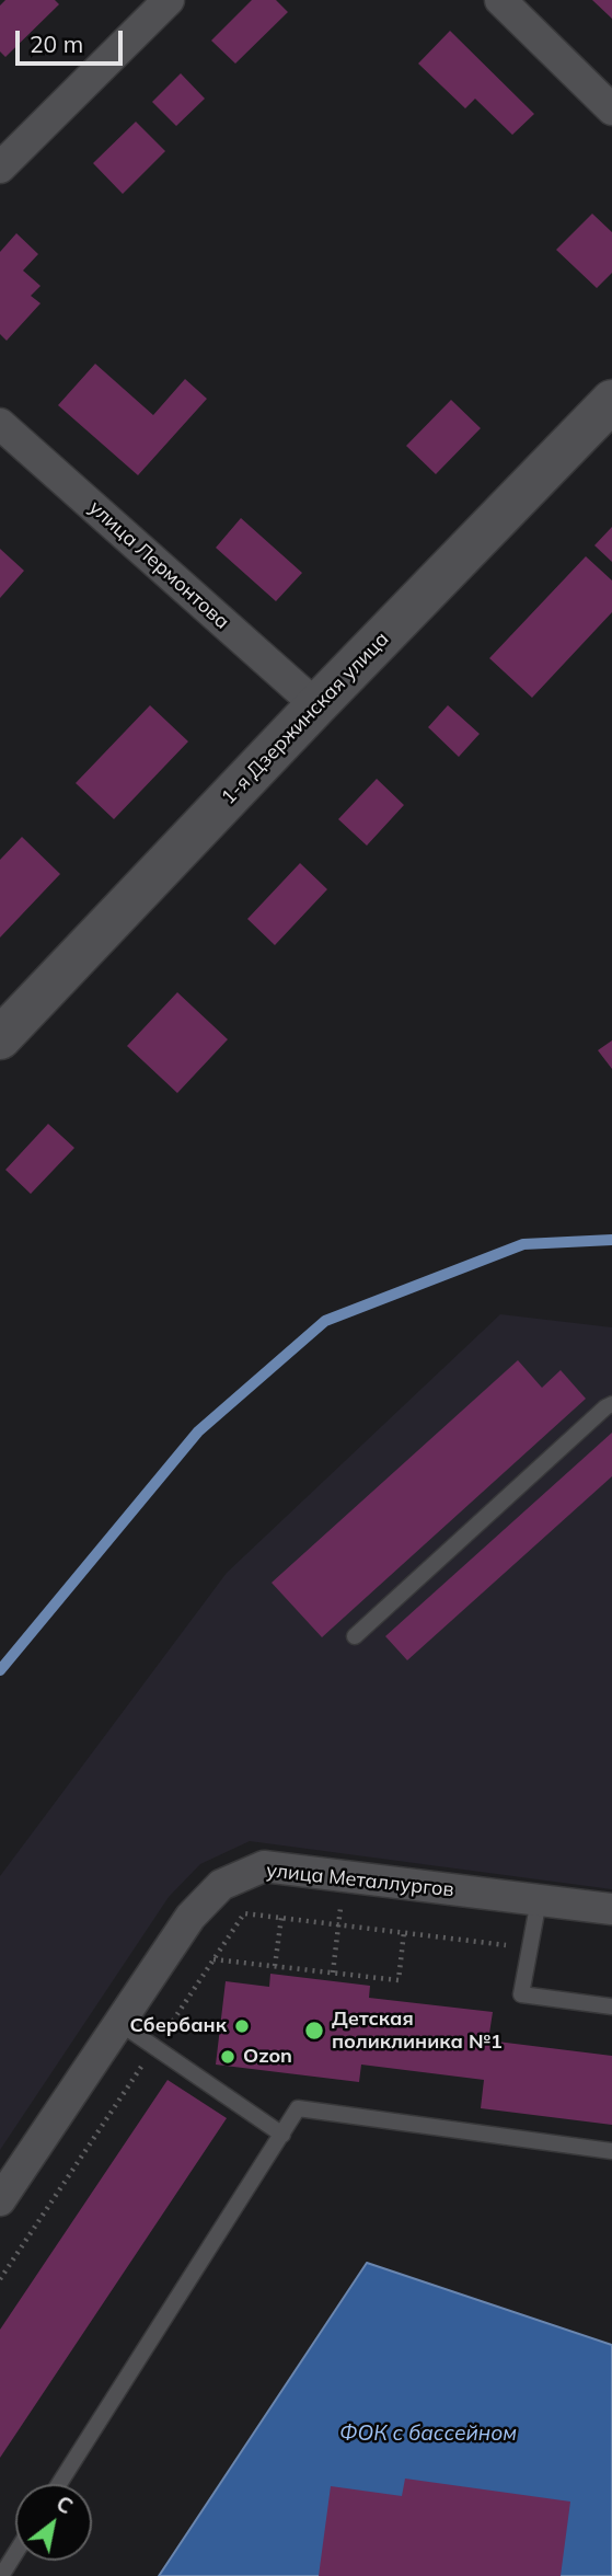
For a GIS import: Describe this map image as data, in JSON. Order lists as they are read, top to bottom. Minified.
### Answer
{"streets":{"street":["улица Лермонтова","1-я Дзержинская улица","улица Металлургов"]},"crossings":[["улица Лермонтова","1-я Дзержинская улица"]],"water":["ФОК с бассейном"],"places":["Сбербанк","Детская поликлиника №1","Ozon"],"scale_bar":"20 m","north":"top right"}
